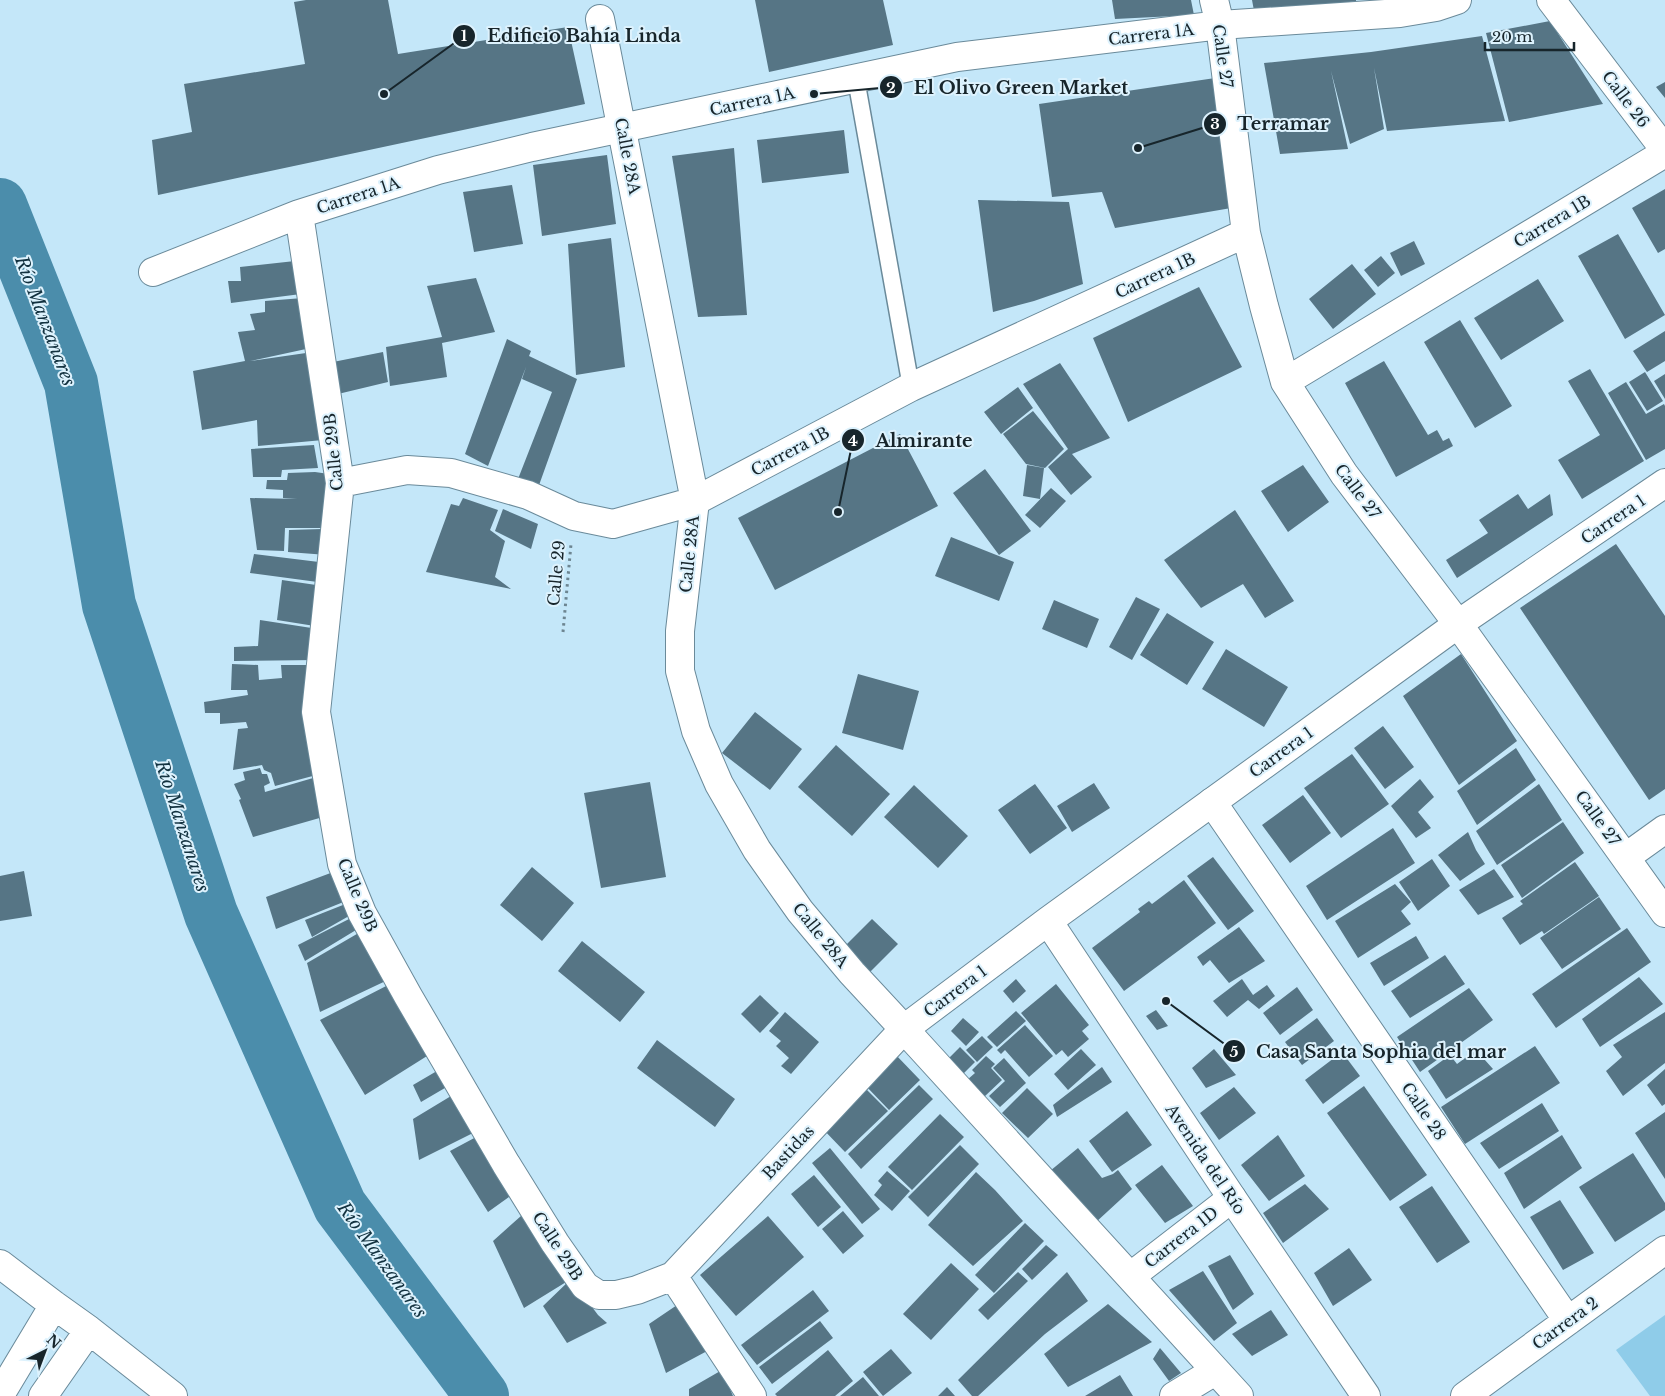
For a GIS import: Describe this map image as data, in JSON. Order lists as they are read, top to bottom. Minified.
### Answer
{"streets":{"street":["Carrera 1A","Calle 27","Calle 26","Calle 28A","Carrera 1B","Calle 29B","Carrera 1","Calle 28","Bastidas","Avenida del Río","Carrera 1D","Carrera 2"],"path":["Calle 29"]},"crossings":[["Carrera 1A","Calle 27"],["Carrera 1A","Calle 28A"],["Carrera 1A","Calle 29B"],["Calle 27","Carrera 1B"],["Calle 27","Carrera 1"],["Calle 26","Carrera 1B"],["Calle 28A","Carrera 1B"],["Calle 28A","Carrera 1"],["Calle 28A","Bastidas"],["Carrera 1B","Calle 29B"],["Carrera 1B","Calle 29"],["Calle 29B","Bastidas"],["Carrera 1","Calle 28"],["Carrera 1","Bastidas"],["Carrera 1","Avenida del Río"],["Calle 28","Carrera 2"],["Avenida del Río","Carrera 1D"]],"water":["Río Manzanares"],"places":["Edificio Bahía Linda","El Olivo Green Market","Terramar","Almirante","Casa Santa Sophia del mar"],"scale_bar":"20 m","north":"top right"}
